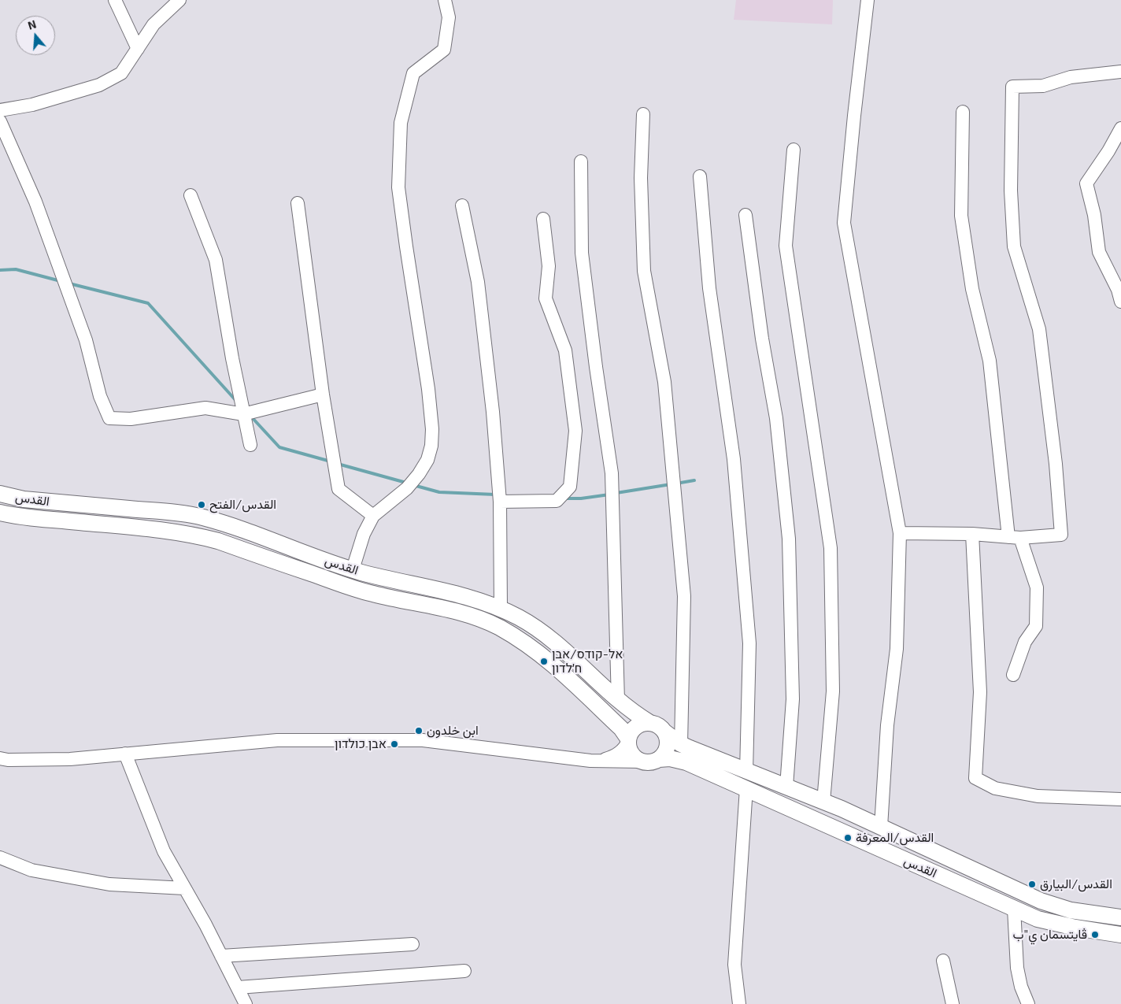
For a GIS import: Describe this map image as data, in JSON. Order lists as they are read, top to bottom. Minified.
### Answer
{"streets":{"main road":["القدس"]},"places":["القدس/الفتح","אל-קודס/אבן ח׳לדון","ابن خلدون","אבן כולדון","القدس/المعرفة","القدس/البيارق","ڤايتسمان ي\"ب"],"north":"top"}
